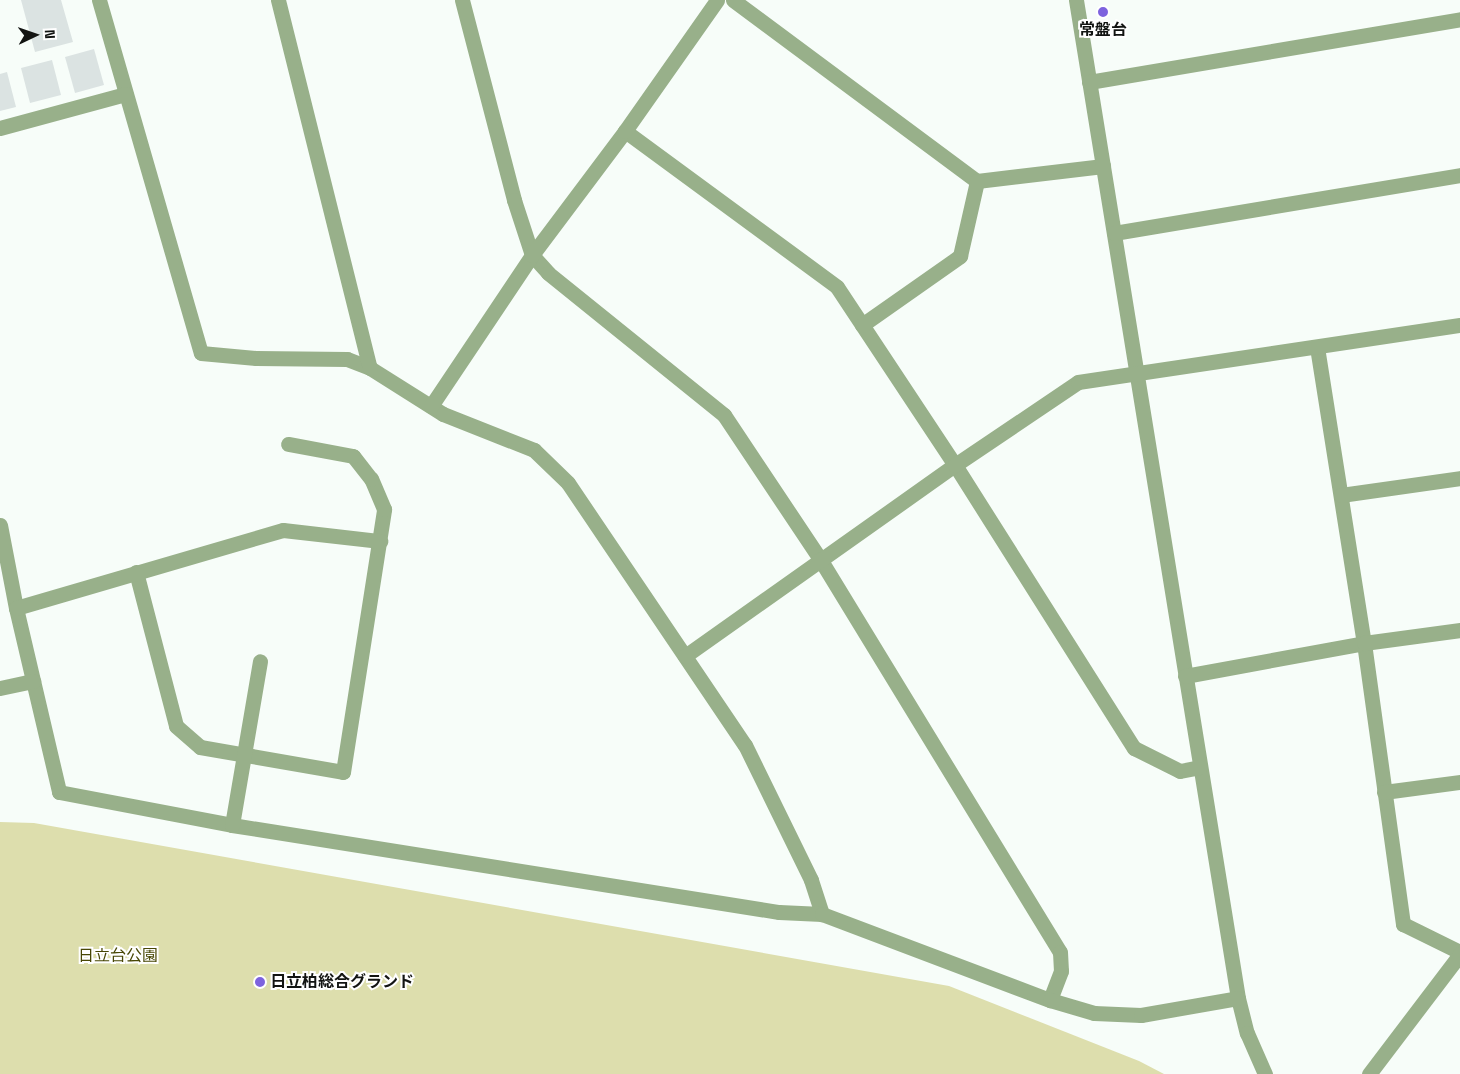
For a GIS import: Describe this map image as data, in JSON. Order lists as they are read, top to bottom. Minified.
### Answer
{"parks":["日立台公園"],"places":["常盤台","日立柏総合グランド"],"north":"right"}
